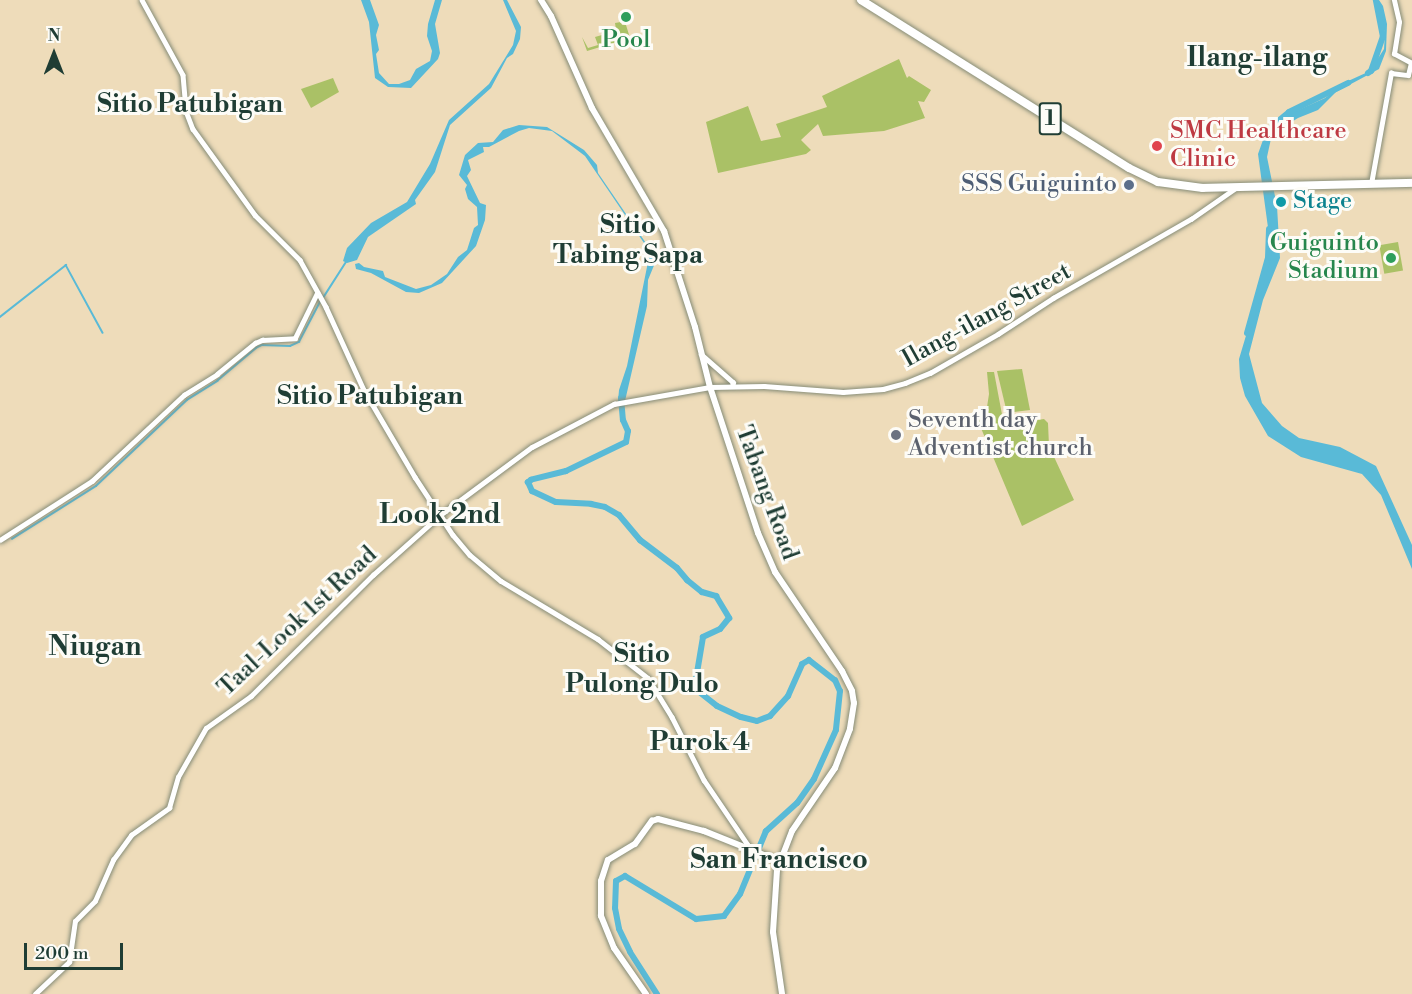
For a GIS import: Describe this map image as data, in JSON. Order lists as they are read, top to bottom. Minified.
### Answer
{"streets":{"highway":["1"],"main road":["Tabang Road"],"street":["Ilang-ilang Street","Taal-Look 1st Road"]},"crossings":[["1","Ilang-ilang Street"],["Ilang-ilang Street","Taal-Look 1st Road"],["Tabang Road","Taal-Look 1st Road"]],"districts":["Ilang-ilang","Sitio Patubigan","Sitio Tabing Sapa","Sitio Patubigan","Look 2nd","Niugan","Sitio Pulong Dulo","Purok 4","San Francisco"],"places":["Pool","SMC Healthcare Clinic","SSS Guiguinto","Stage","Guiguinto Stadium","Seventh day Adventist church"],"scale_bar":"200 m","north":"top"}
